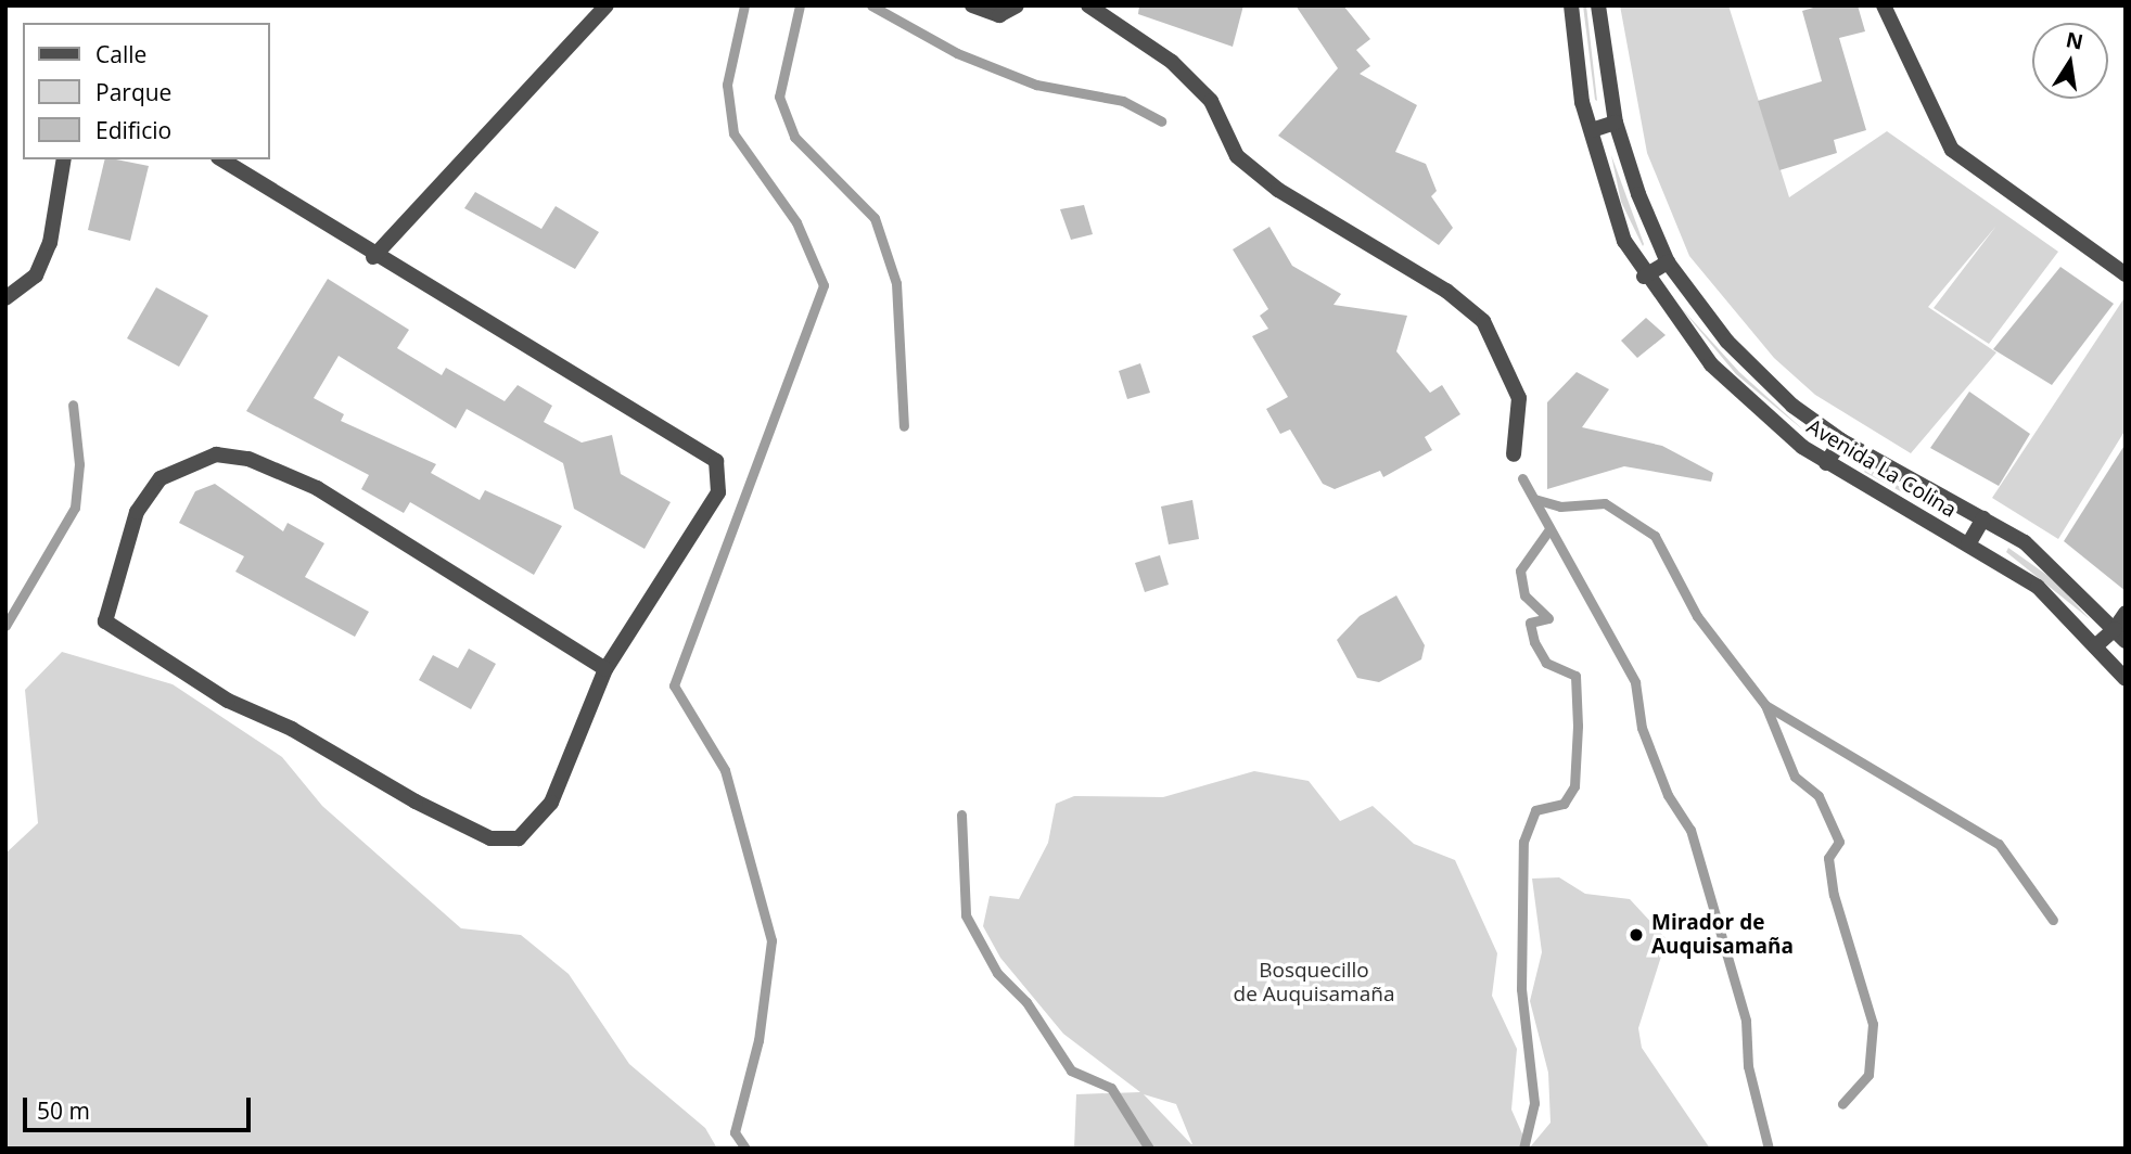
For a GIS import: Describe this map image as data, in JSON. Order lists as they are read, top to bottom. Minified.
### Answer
{"streets":{"street":["Avenida La Colina"]},"parks":["Bosquecillo de Auquisamaña"],"places":["Mirador de Auquisamaña"],"legend":["Calle","Parque","Edificio"],"scale_bar":"50 m","north":"top"}
